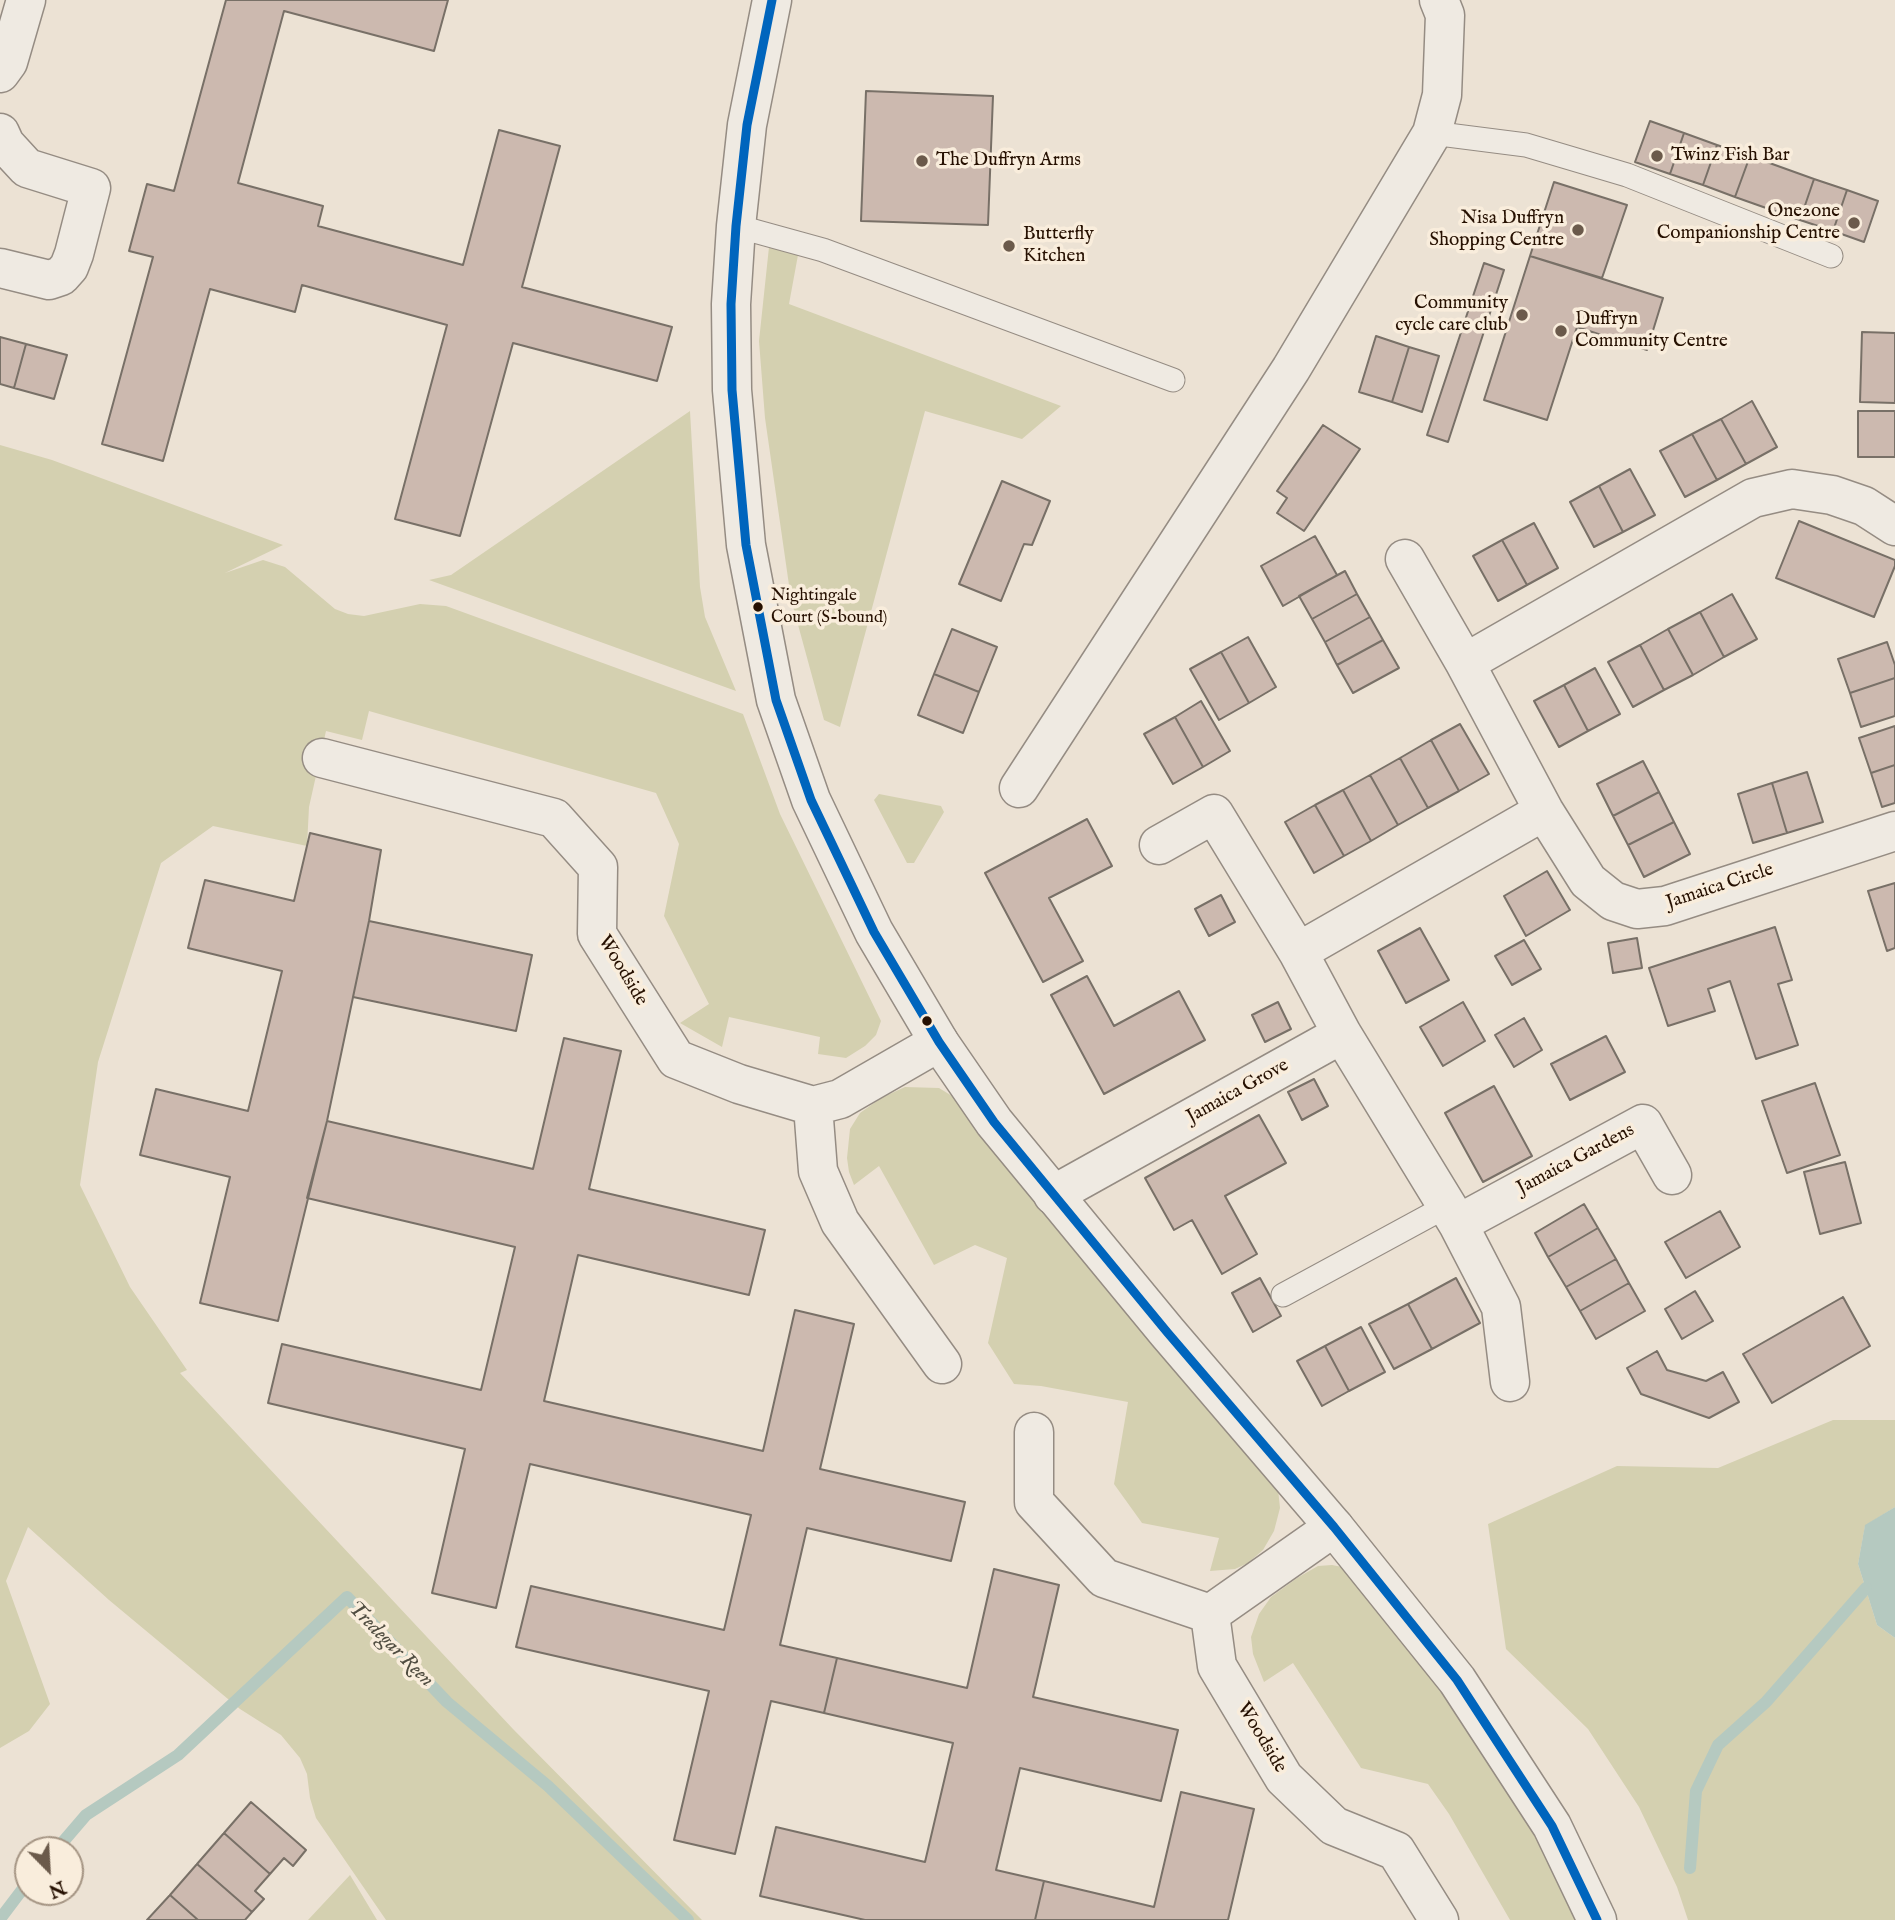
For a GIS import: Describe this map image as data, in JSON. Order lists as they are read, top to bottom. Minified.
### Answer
{"streets":{"street":["Jamaica Circle","Woodside","Jamaica Grove","Jamaica Gardens"]},"water":["Tredegar Reen"],"places":["Twinz Fish Bar","The Duffryn Arms","One2one Companionship Centre","Nisa Duffryn Shopping Centre","Butterfly Kitchen","Community cycle care club","Duffryn Community Centre","Nightingale Court (S-bound)"],"north":"bottom right"}
